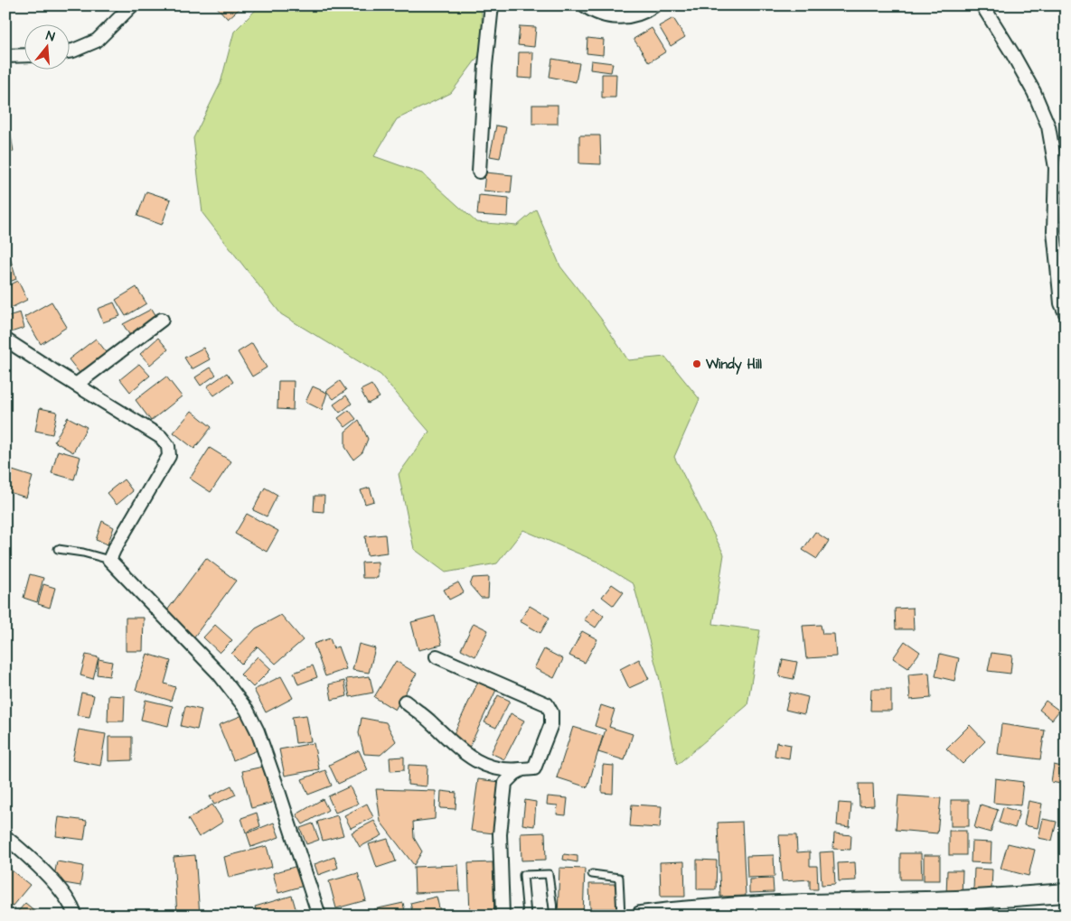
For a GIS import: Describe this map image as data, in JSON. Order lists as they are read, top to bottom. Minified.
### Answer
{"places":["Windy Hill"],"north":"top"}
